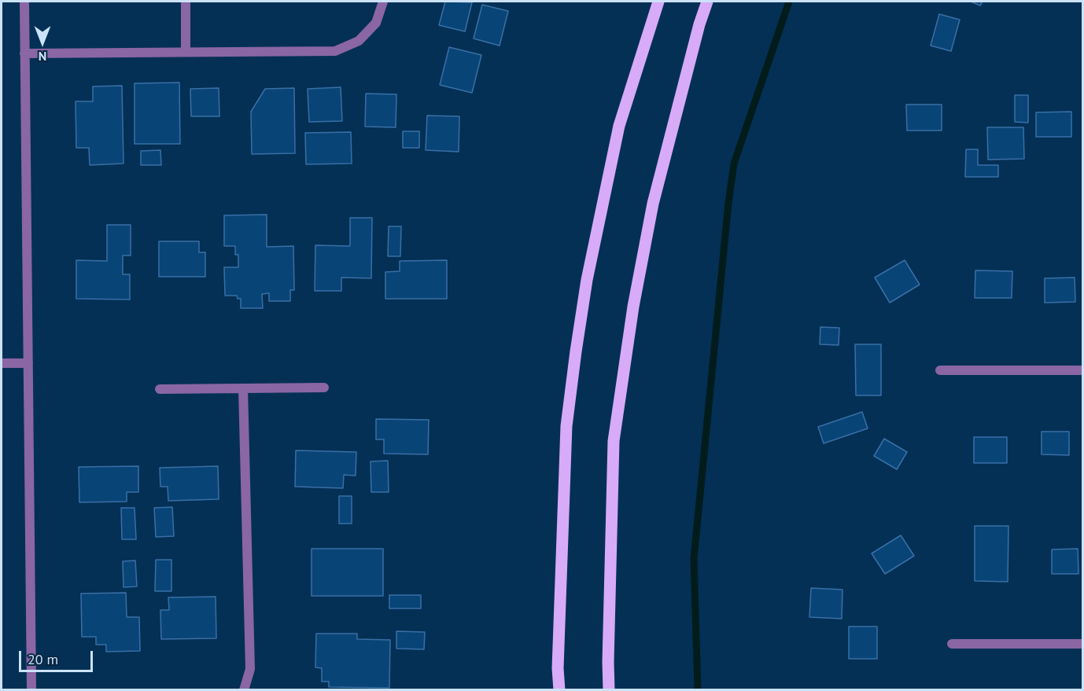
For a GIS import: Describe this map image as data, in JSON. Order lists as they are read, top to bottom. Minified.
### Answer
{"scale_bar":"20 m","north":"bottom"}
